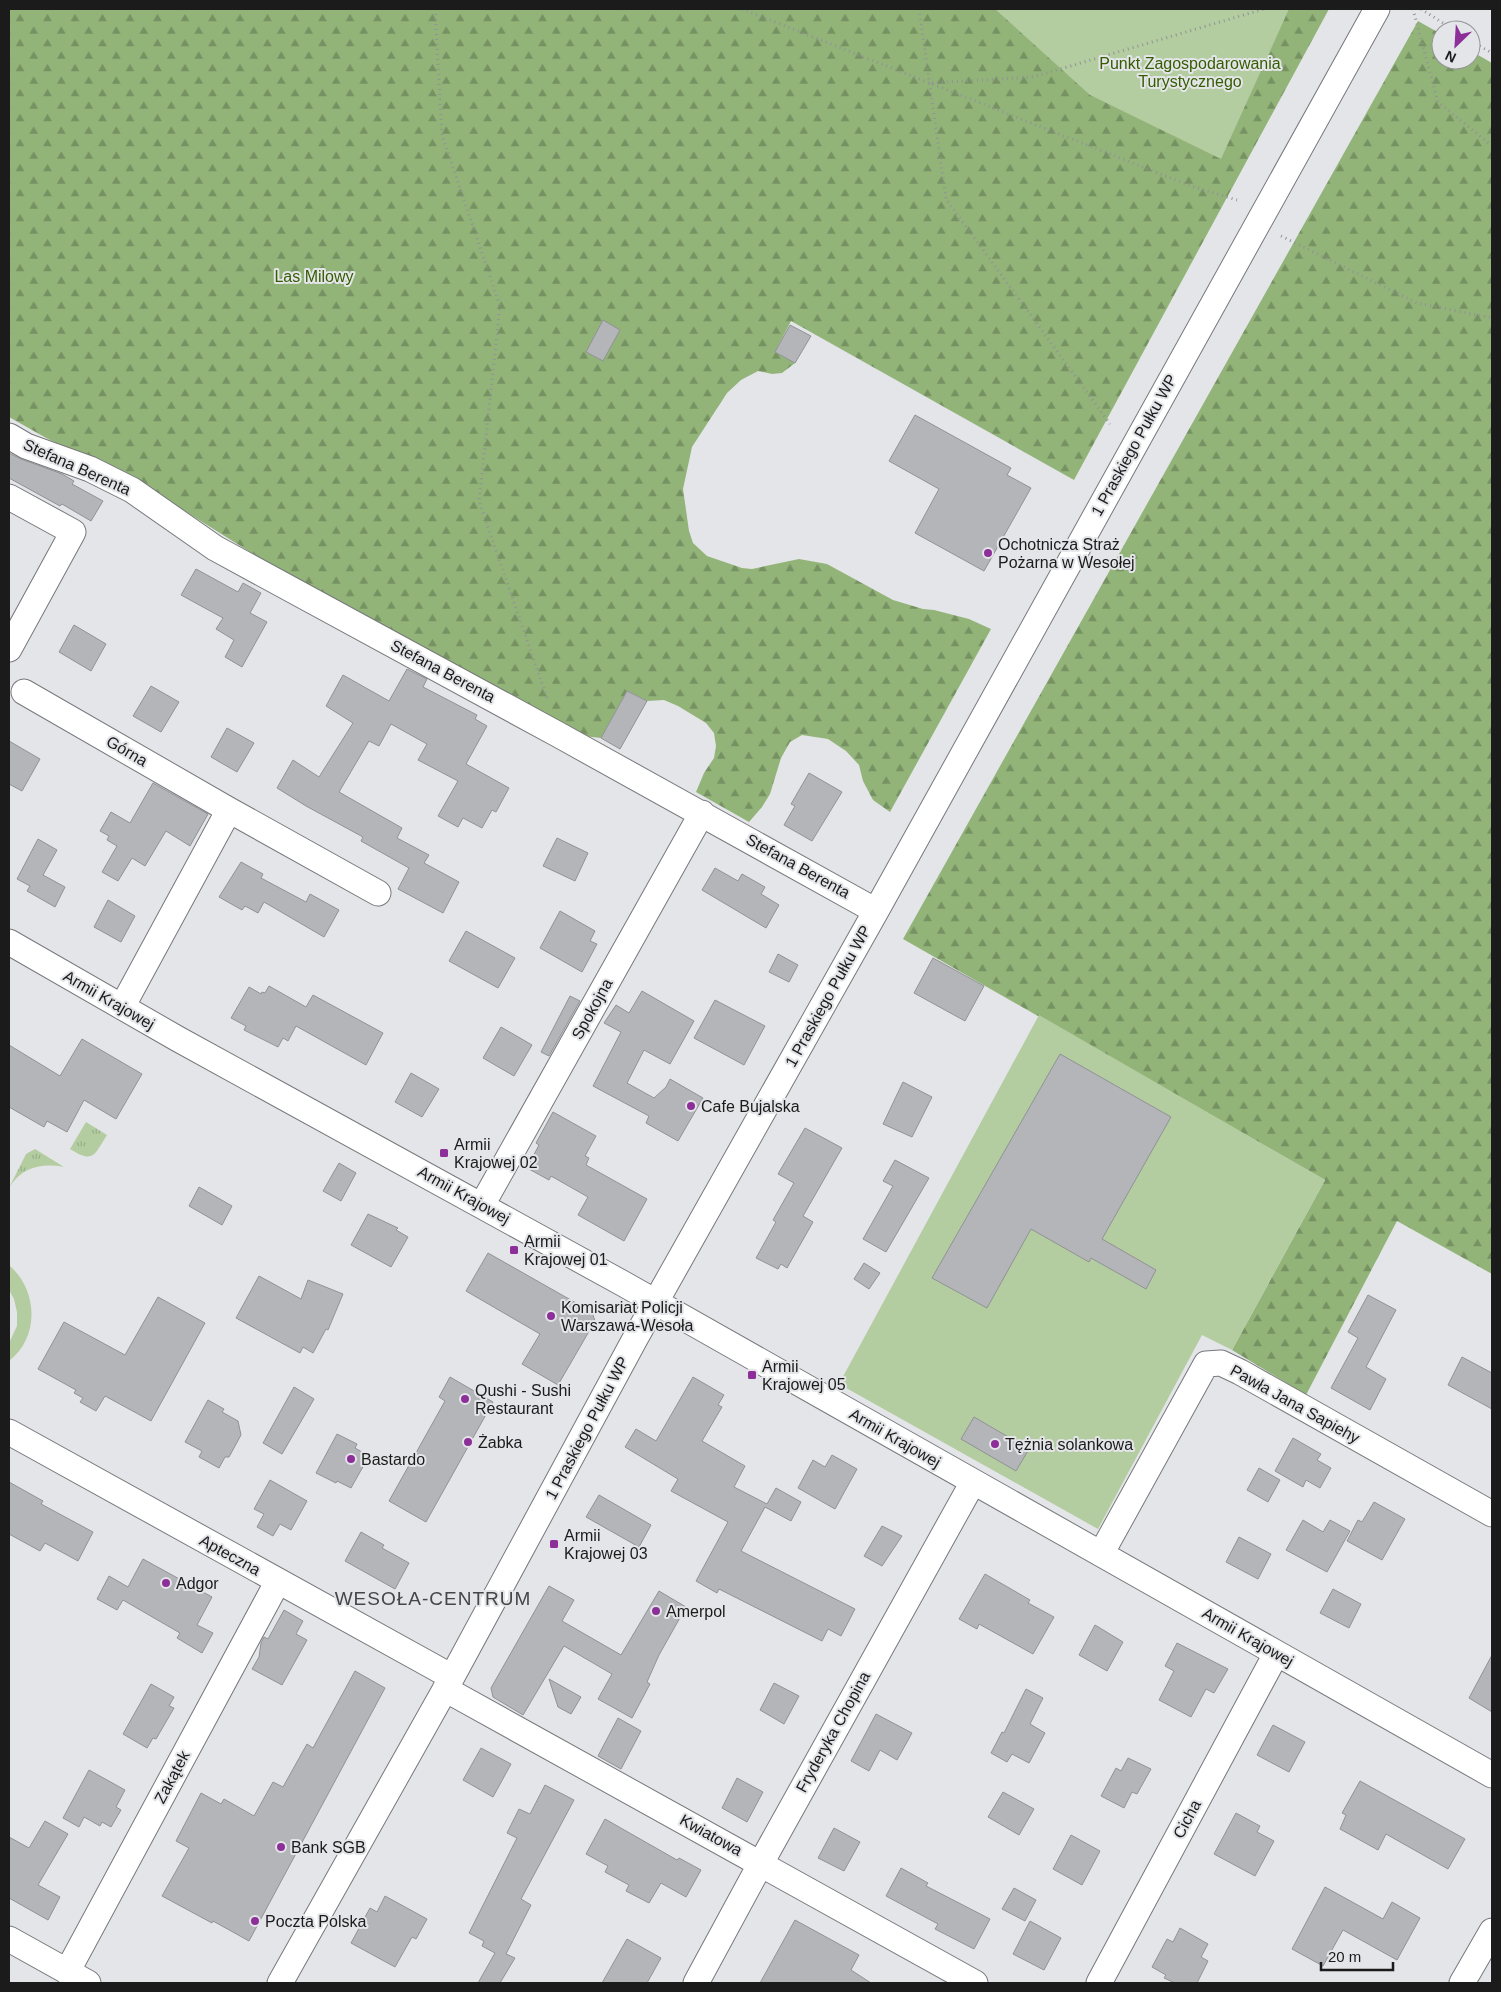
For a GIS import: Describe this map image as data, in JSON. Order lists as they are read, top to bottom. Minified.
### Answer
{"streets":{"street":["1 Praskiego Pułku WP","Stefana Berenta","Górna","Armii Krajowej","Spokojna","Pawła Jana Sapiehy","Apteczna","Fryderyka Chopina","Zakątek","Cicha","Kwiatowa"]},"crossings":[["1 Praskiego Pułku WP","Stefana Berenta"],["1 Praskiego Pułku WP","Armii Krajowej"],["1 Praskiego Pułku WP","Apteczna"],["1 Praskiego Pułku WP","Kwiatowa"],["Stefana Berenta","Spokojna"],["Armii Krajowej","Spokojna"],["Armii Krajowej","Pawła Jana Sapiehy"],["Armii Krajowej","Fryderyka Chopina"],["Armii Krajowej","Cicha"],["Apteczna","Zakątek"],["Apteczna","Kwiatowa"],["Fryderyka Chopina","Kwiatowa"]],"districts":["WESOŁA-CENTRUM"],"parks":["Punkt Zagospodarowania Turystycznego","Las Milowy"],"places":{"other":["Ochotnicza Straż Pożarna w Wesołej","Cafe Bujalska","Komisariat Policji Warszawa-Wesoła","Qushi - Sushi Restaurant","Żabka","Tężnia solankowa","Bastardo","Adgor","Amerpol","Bank SGB","Poczta Polska"],"transit":["Armii Krajowej 02","Armii Krajowej 01","Armii Krajowej 05","Armii Krajowej 03"]},"scale_bar":"20 m","north":"bottom left"}
